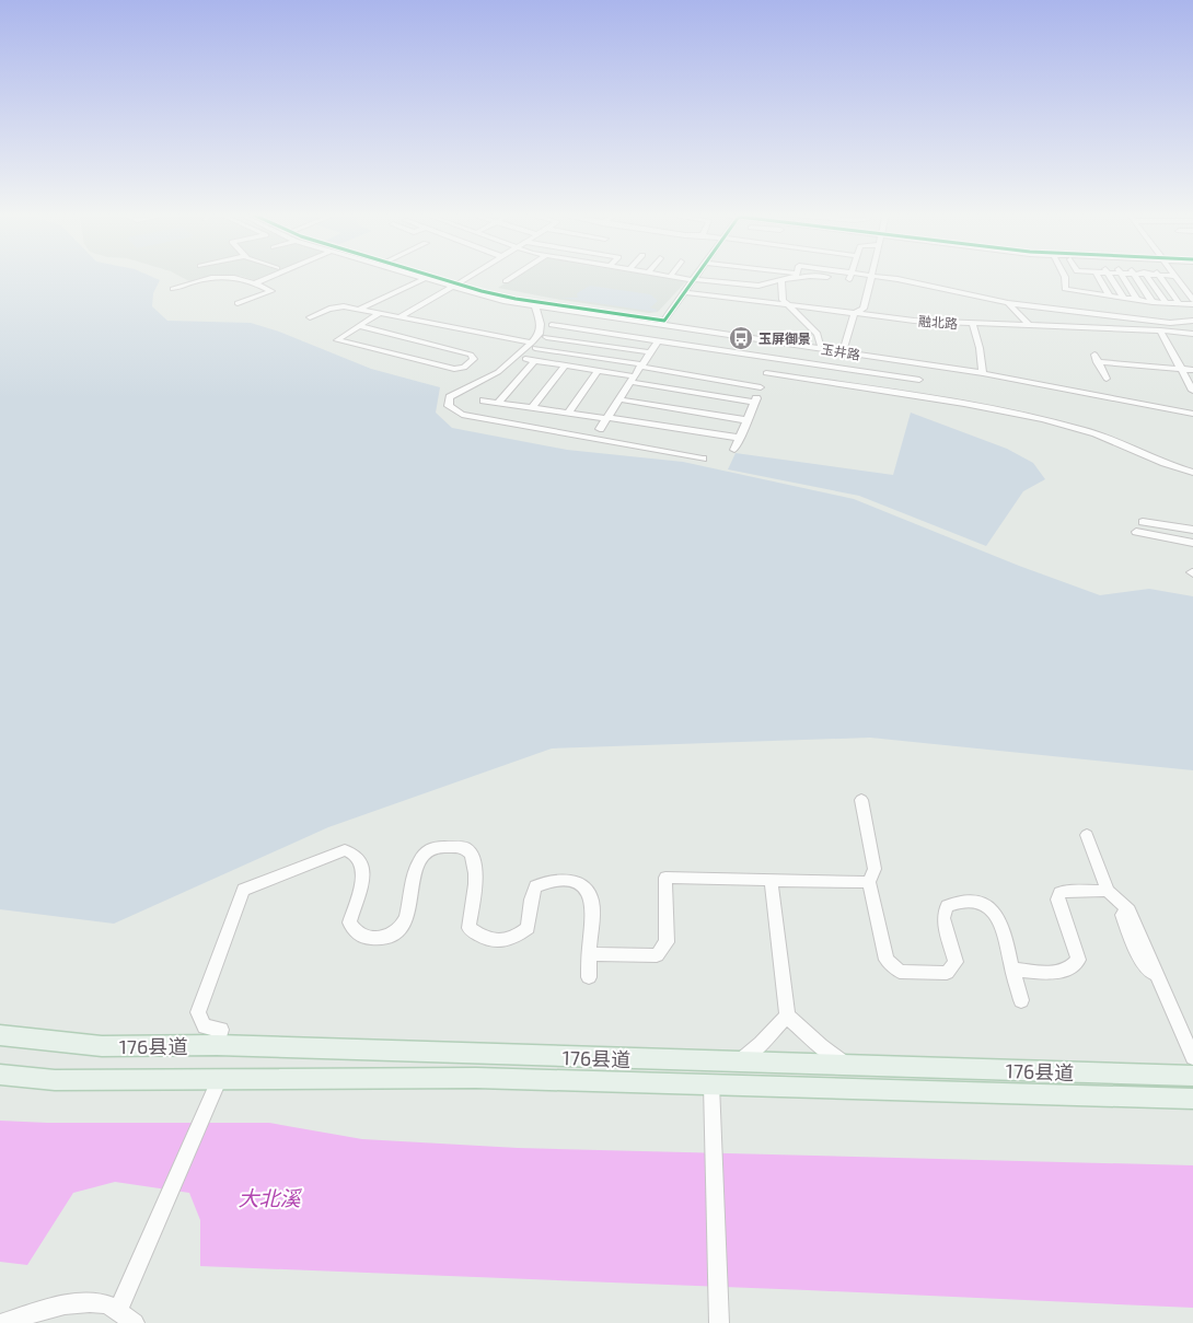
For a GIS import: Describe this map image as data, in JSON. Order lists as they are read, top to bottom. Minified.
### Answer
{"streets":{"main road":["176县道"],"street":["融北路","玉井路"]},"water":["大北溪"],"places":{"bus stop":["玉屏御景"]}}
